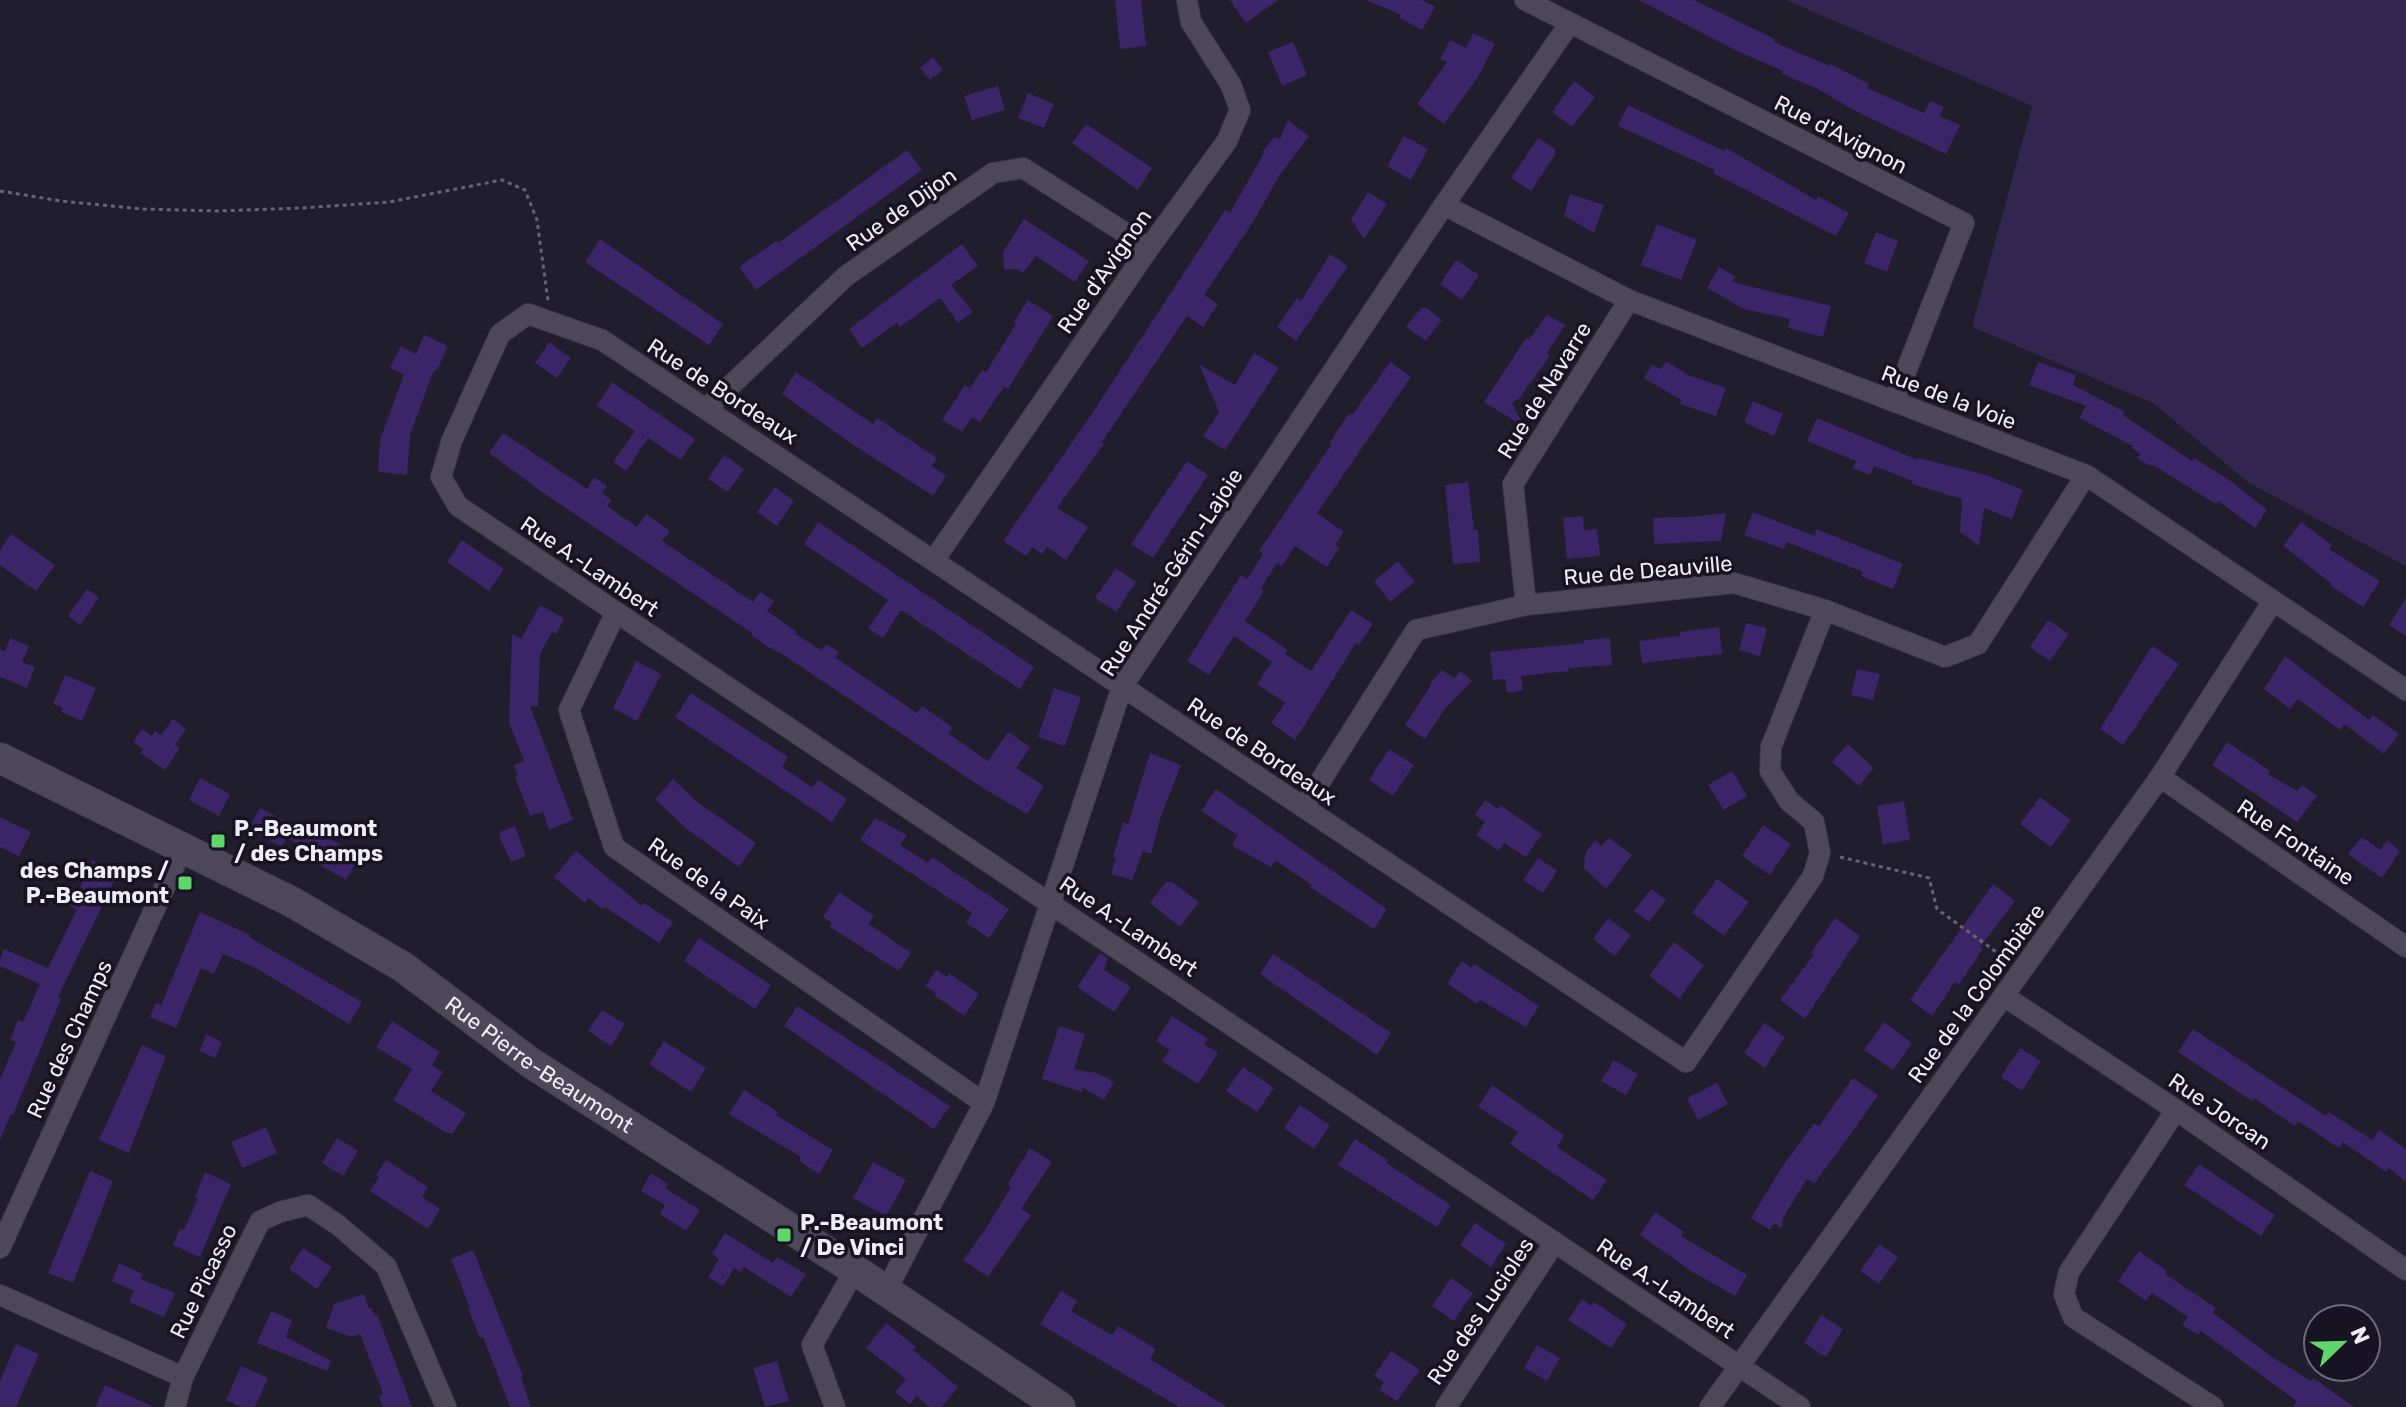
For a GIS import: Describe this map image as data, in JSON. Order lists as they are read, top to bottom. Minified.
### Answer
{"streets":{"main road":["Rue Pierre-Beaumont"],"street":["Rue d'Avignon","Rue de Dijon","Rue de Navarre","Rue de Bordeaux","Rue de la Voie","Rue A.-Lambert","Rue de Deauville","Rue André-Gérin-Lajoie","Rue Fontaine","Rue de la Paix","Rue de la Colombière","Rue des Champs","Rue Jorcan","Rue Picasso","Rue des Lucioles"]},"crossings":[["Rue d'Avignon","Rue de Dijon"],["Rue d'Avignon","Rue de Bordeaux"],["Rue d'Avignon","Rue de la Voie"],["Rue d'Avignon","Rue André-Gérin-Lajoie"],["Rue de Dijon","Rue de Bordeaux"],["Rue de Navarre","Rue de la Voie"],["Rue de Navarre","Rue de Deauville"],["Rue de Bordeaux","Rue A.-Lambert"],["Rue de Bordeaux","Rue de Deauville"],["Rue de Bordeaux","Rue André-Gérin-Lajoie"],["Rue de la Voie","Rue de Deauville"],["Rue de la Voie","Rue André-Gérin-Lajoie"],["Rue de la Voie","Rue de la Colombière"],["Rue A.-Lambert","Rue André-Gérin-Lajoie"],["Rue A.-Lambert","Rue de la Paix"],["Rue A.-Lambert","Rue de la Colombière"],["Rue A.-Lambert","Rue des Lucioles"],["Rue André-Gérin-Lajoie","Rue de la Paix"],["Rue André-Gérin-Lajoie","Rue Pierre-Beaumont"],["Rue Fontaine","Rue de la Colombière"],["Rue de la Colombière","Rue Jorcan"],["Rue des Champs","Rue Pierre-Beaumont"]],"places":{"transit":["P.-Beaumont / des Champs","des Champs / P.-Beaumont","P.-Beaumont / De Vinci"]},"north":"top right"}
